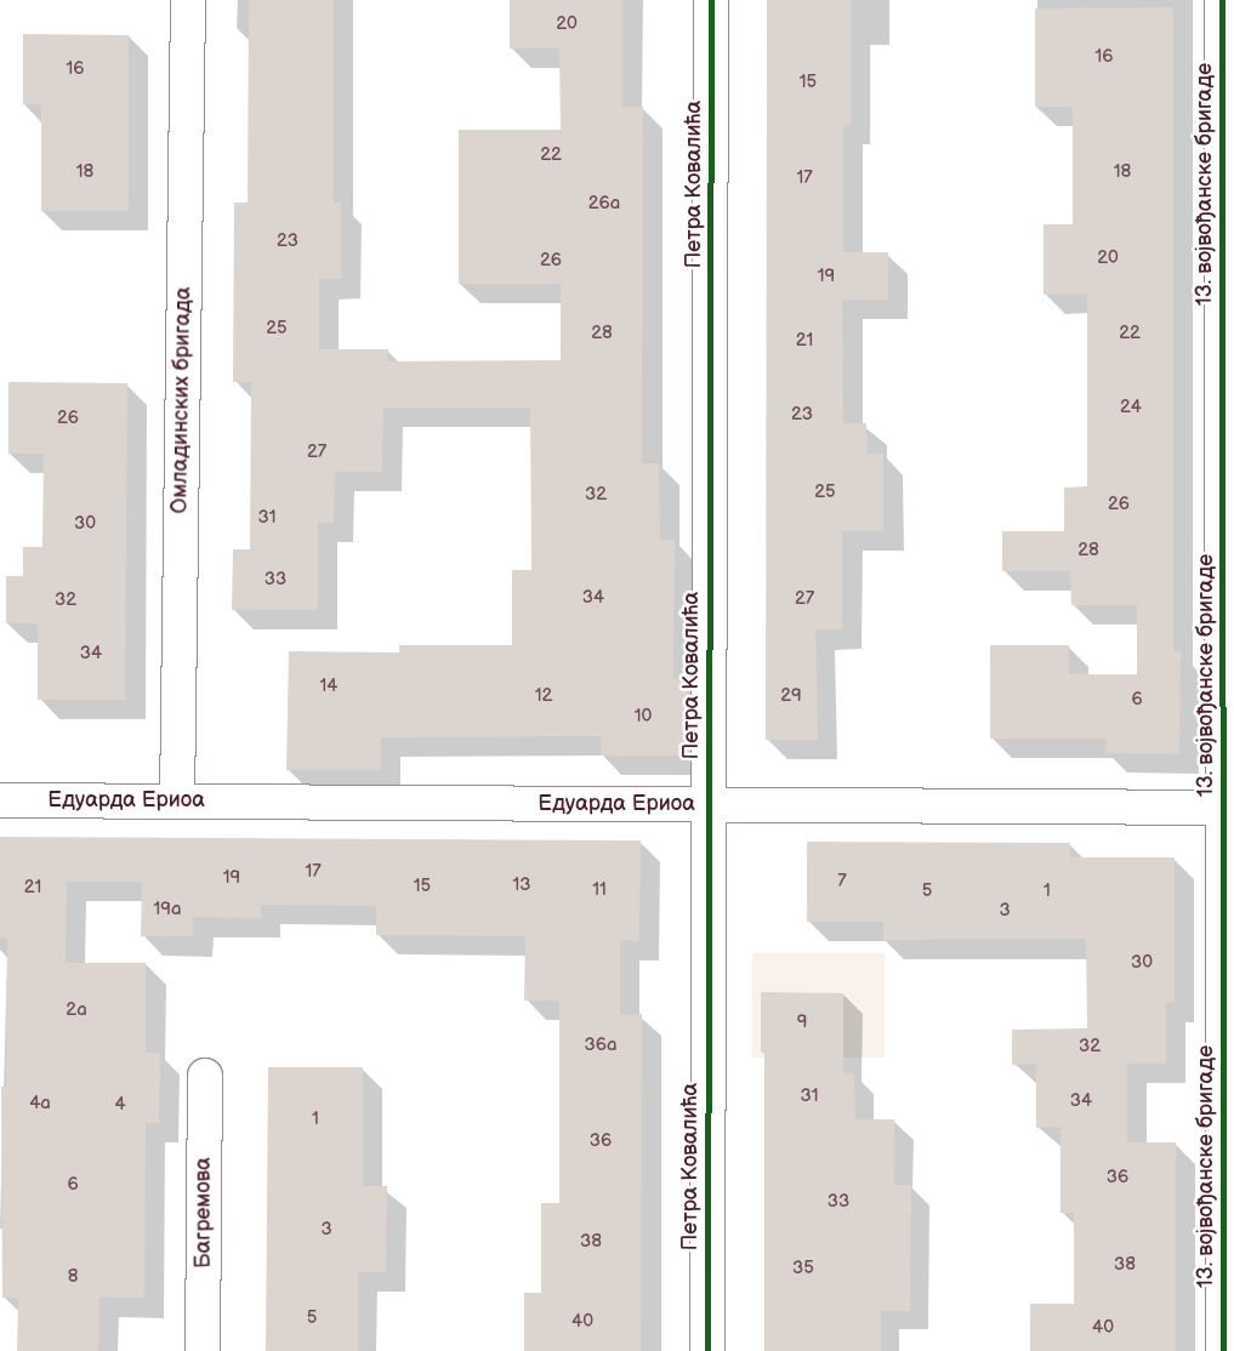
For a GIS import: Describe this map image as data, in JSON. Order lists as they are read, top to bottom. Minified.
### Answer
{"streets":{"street":["Петра Ковалића","13. војвођанске бригаде","Омладинских бригада","Едуарда Ериоа","Багремова"]},"crossings":[["Петра Ковалића","Едуарда Ериоа"],["13. војвођанске бригаде","Едуарда Ериоа"],["Омладинских бригада","Едуарда Ериоа"]],"house_numbers":["20","16","16","15","22","18","18","17","26a","23","20","26","19","25","28","22","21","24","23","26","27","25","32","26","31","30","28","33","34","27","32","34","14","12","29","6","10","17","19","7","13","15","21","11","5","1","19a","3","30","2a","9","36a","32","31","34","4a","4","1","36","36","6","33","3","38","38","35","8","5","40","40"]}
